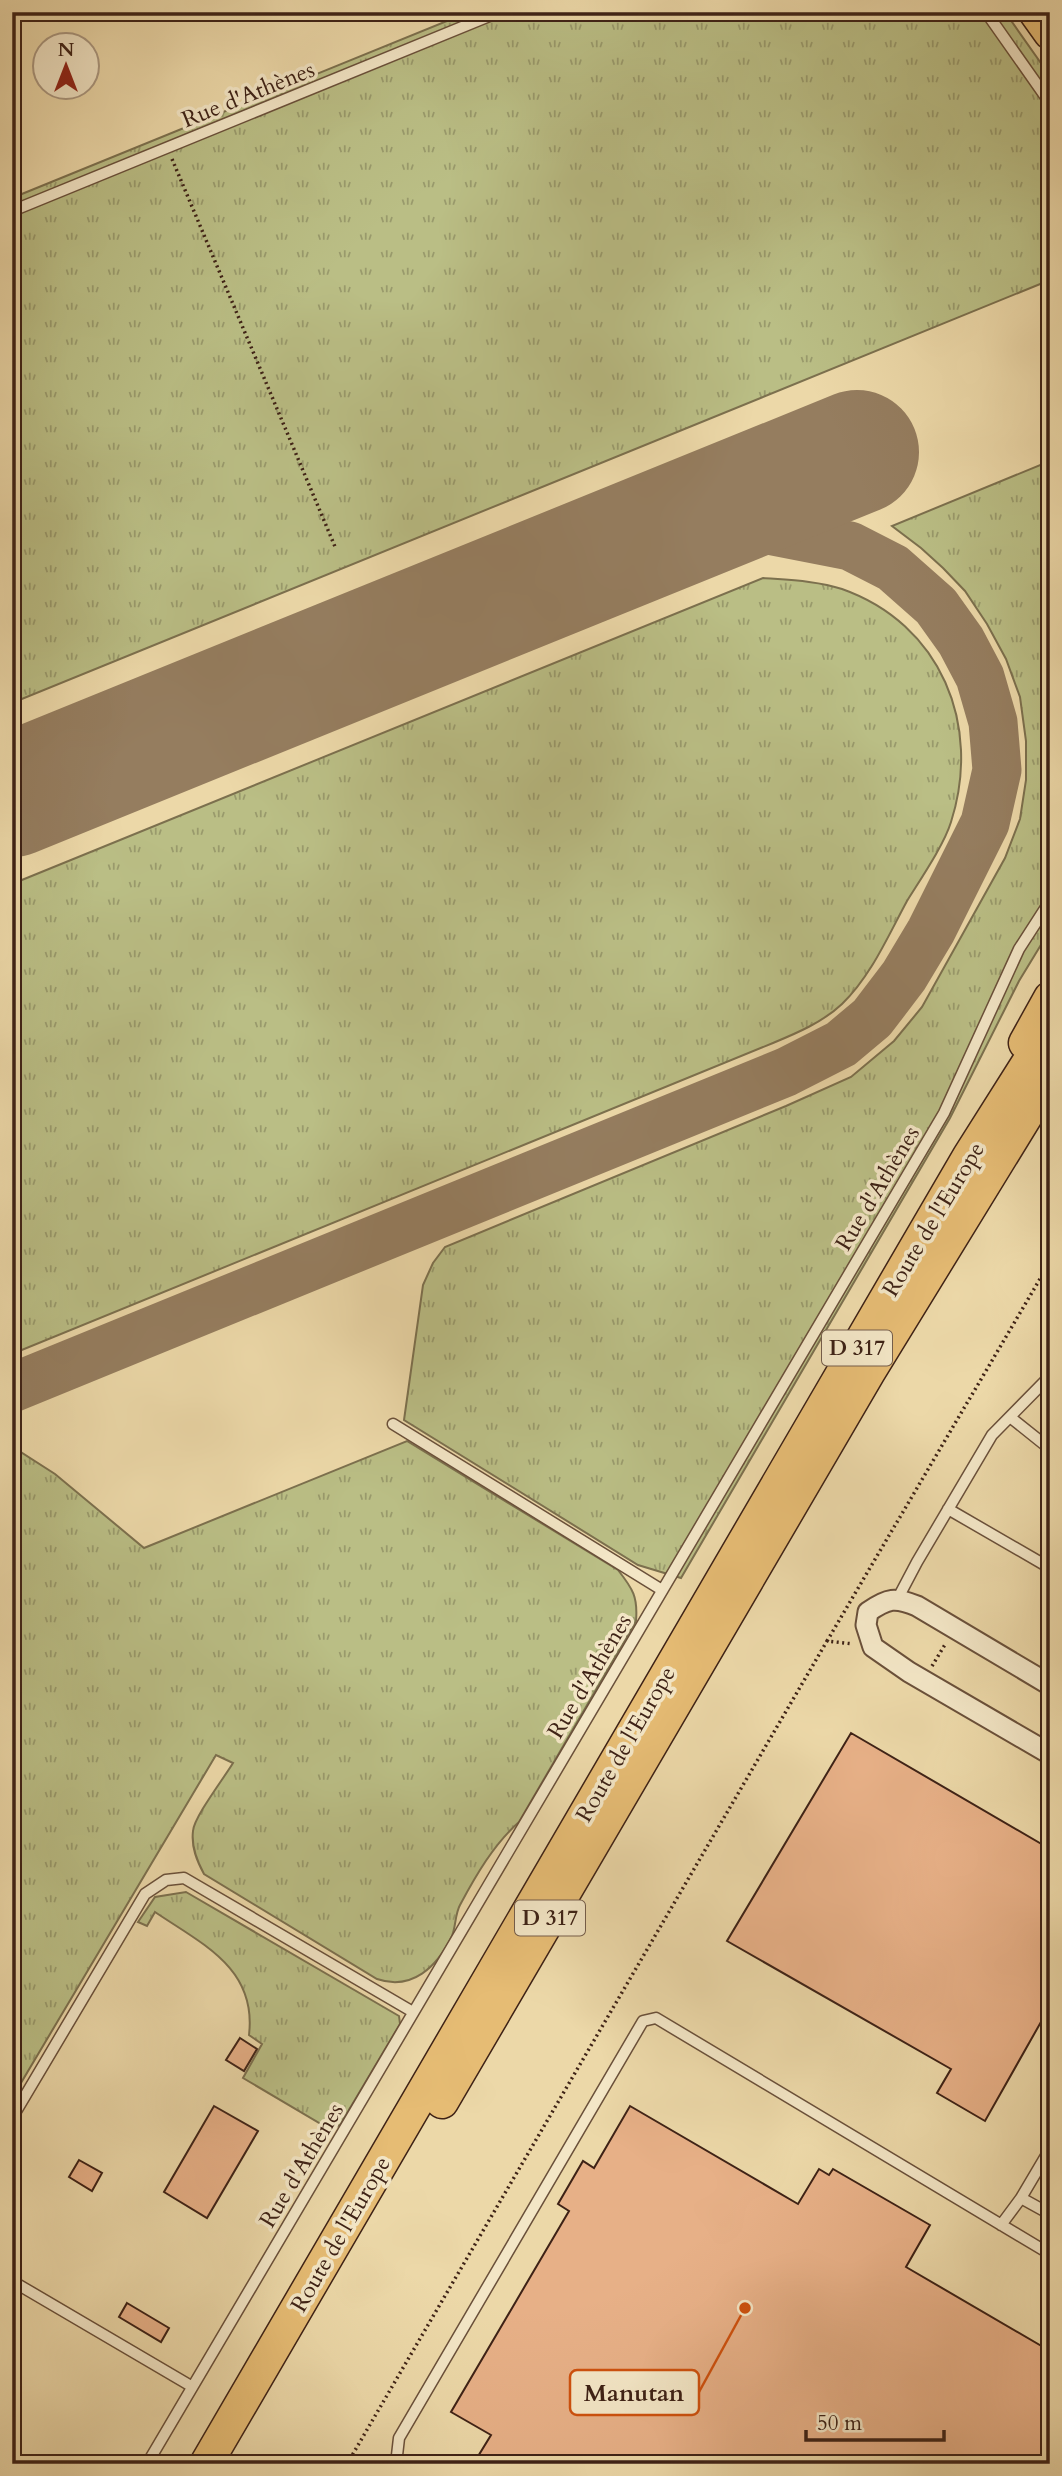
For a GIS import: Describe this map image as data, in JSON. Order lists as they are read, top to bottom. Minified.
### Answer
{"streets":{"main road":["Route de l'Europe","D 317"],"lane":["Rue d'Athènes"]},"places":["Manutan"],"scale_bar":"50 m","north":"top"}
